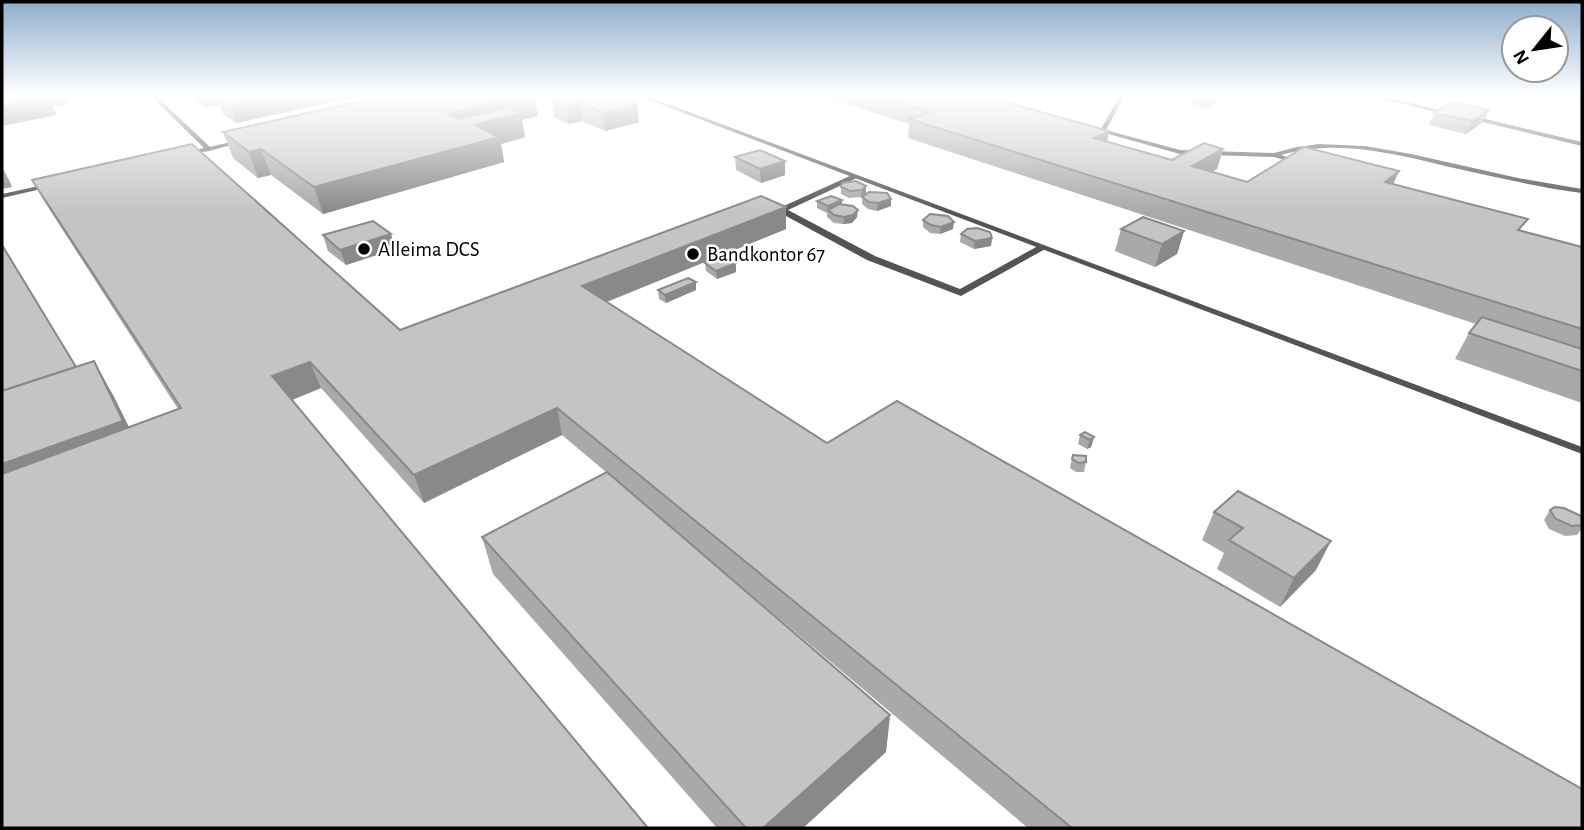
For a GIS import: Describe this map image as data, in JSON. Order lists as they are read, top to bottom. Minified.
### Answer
{"places":["Alleima DCS","Bandkontor 67"],"north":"bottom left"}
